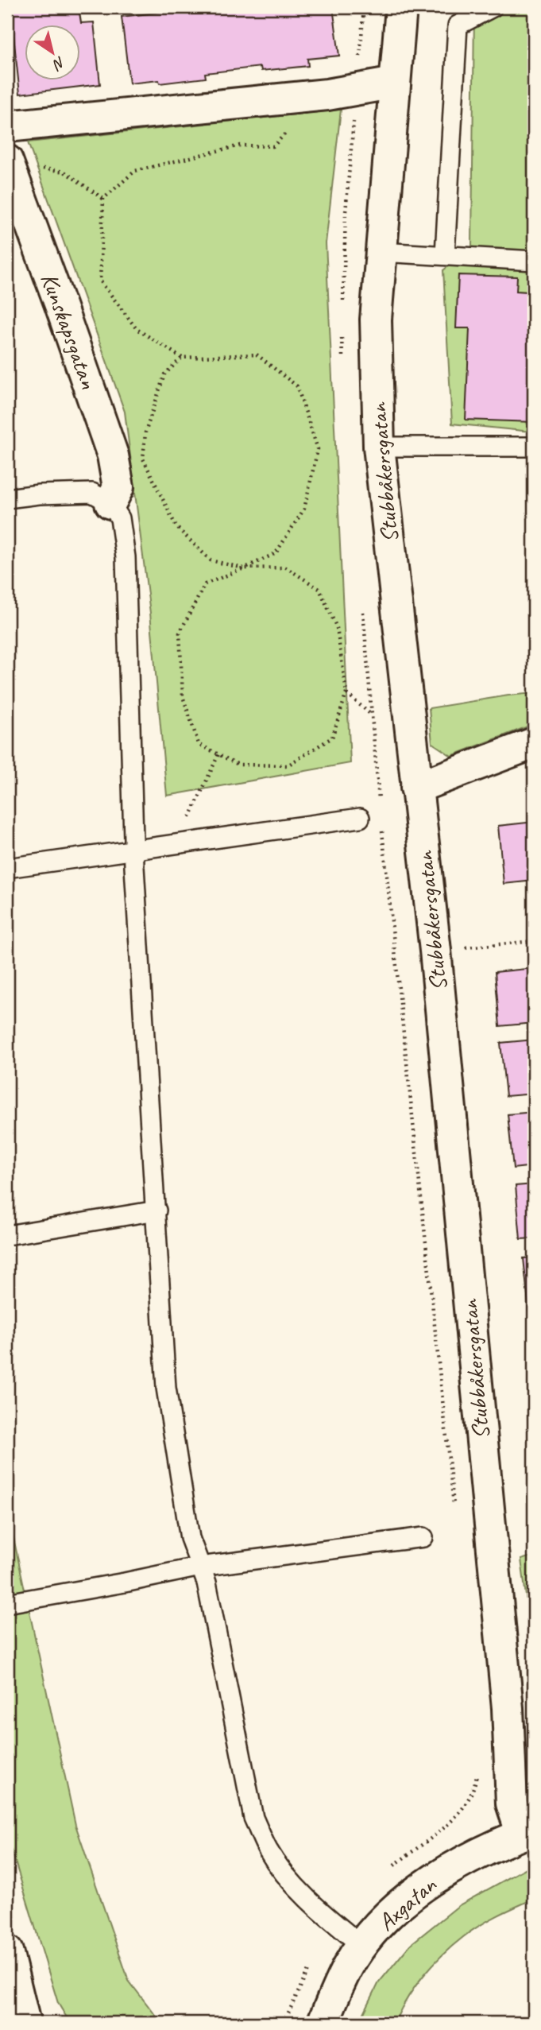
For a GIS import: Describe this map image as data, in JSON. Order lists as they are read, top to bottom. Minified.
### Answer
{"streets":{"street":["Kunskapsgatan","Stubbåkersgatan","Axgatan"]},"crossings":[["Stubbåkersgatan","Axgatan"]],"north":"bottom right"}
